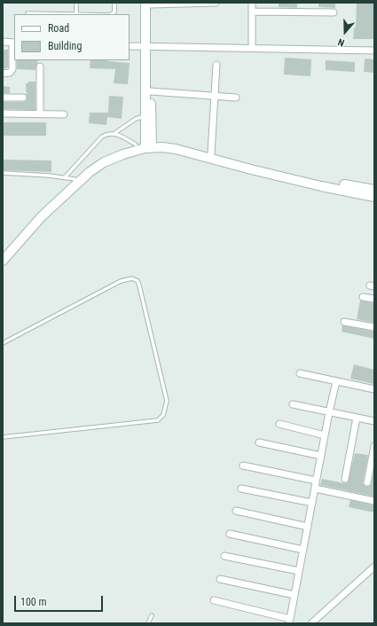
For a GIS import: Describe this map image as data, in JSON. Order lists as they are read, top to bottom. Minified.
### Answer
{"legend":["Road","Building"],"scale_bar":"100 m","north":"bottom"}
